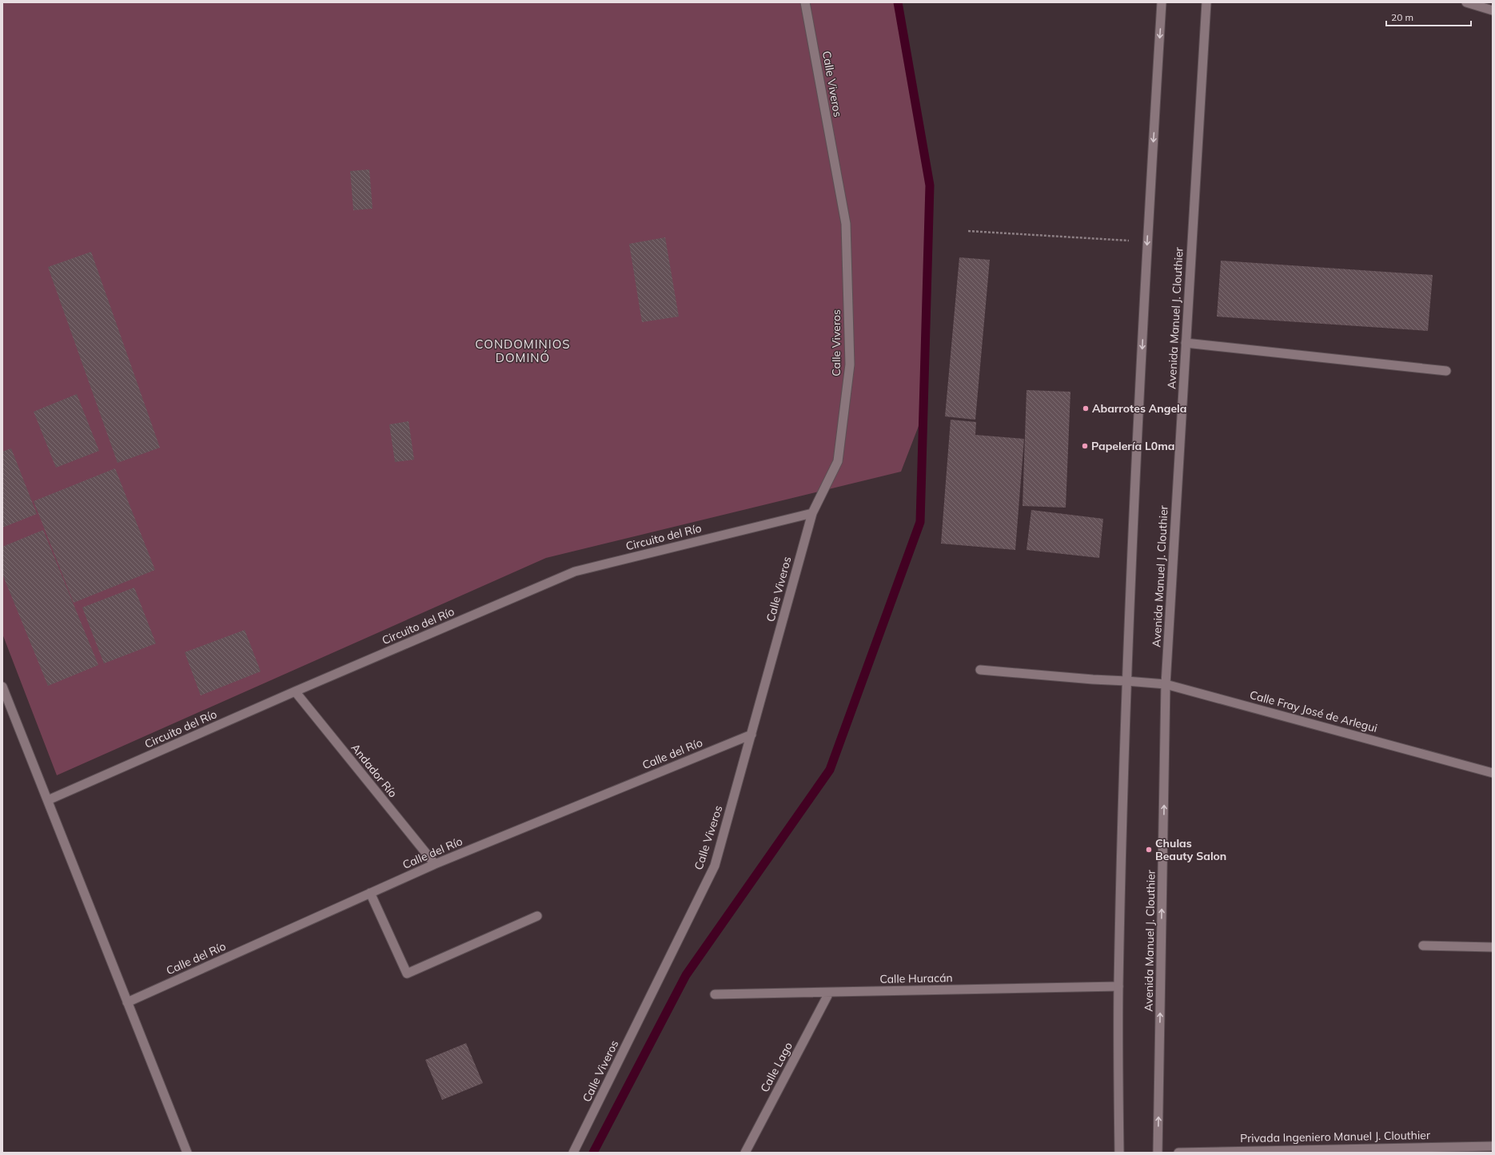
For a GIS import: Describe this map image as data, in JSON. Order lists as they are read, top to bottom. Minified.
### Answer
{"streets":{"street":["Calle Viveros","Avenida Manuel J. Clouthier","Circuito del Río","Calle Fray José de Arlegui","Calle del Río","Andador Río","Calle Huracán","Calle Lago","Privada Ingeniero Manuel J. Clouthier"]},"crossings":[["Calle Viveros","Circuito del Río"],["Calle Viveros","Calle del Río"],["Avenida Manuel J. Clouthier","Calle Fray José de Arlegui"],["Circuito del Río","Andador Río"],["Calle del Río","Andador Río"],["Calle Huracán","Calle Lago"]],"districts":["CONDOMINIOS DOMINÓ"],"places":["Abarrotes Angela","Papelería L0ma","Chulas Beauty Salon"],"scale_bar":"20 m"}
